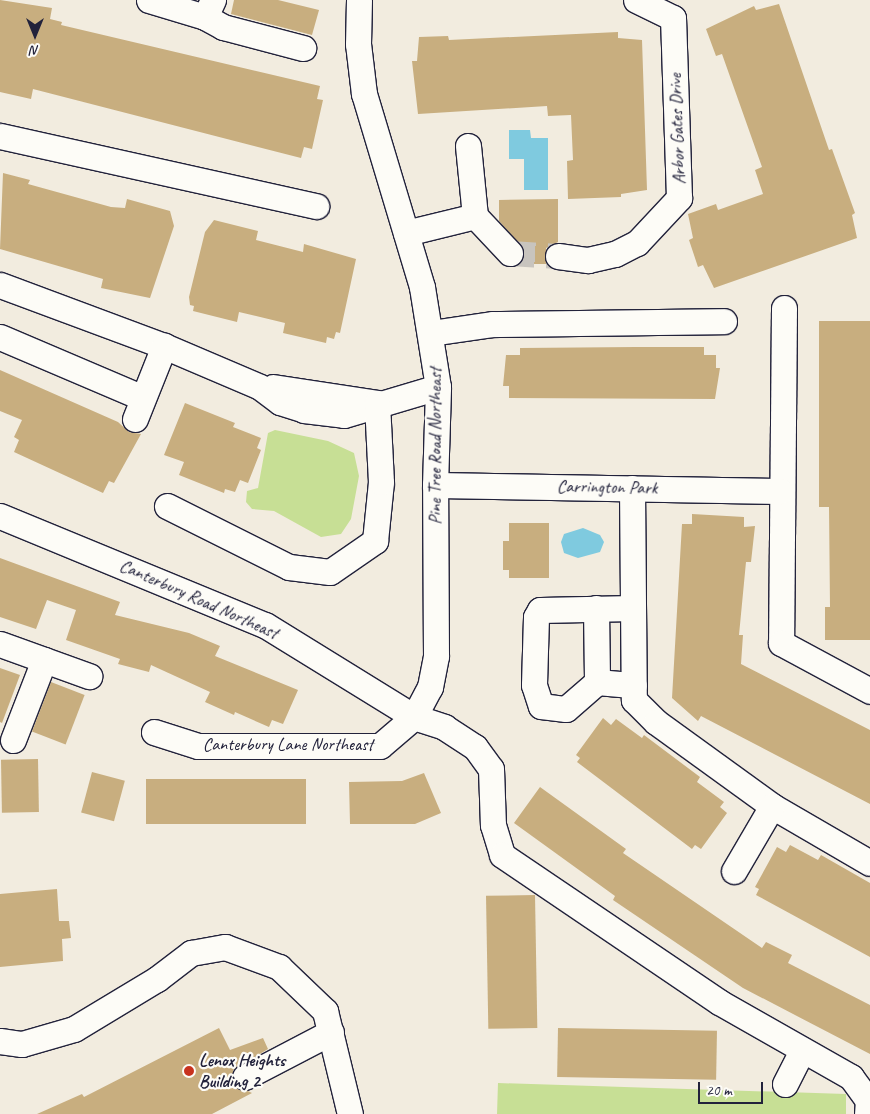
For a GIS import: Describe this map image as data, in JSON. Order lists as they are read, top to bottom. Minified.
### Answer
{"streets":{"street":["Arbor Gates Drive","Pine Tree Road Northeast","Carrington Park","Canterbury Road Northeast","Canterbury Lane Northeast"]},"crossings":[["Pine Tree Road Northeast","Carrington Park"],["Pine Tree Road Northeast","Canterbury Road Northeast"],["Pine Tree Road Northeast","Canterbury Lane Northeast"],["Canterbury Road Northeast","Canterbury Lane Northeast"]],"places":["Lenox Heights Building 2"],"scale_bar":"20 m","north":"bottom"}
